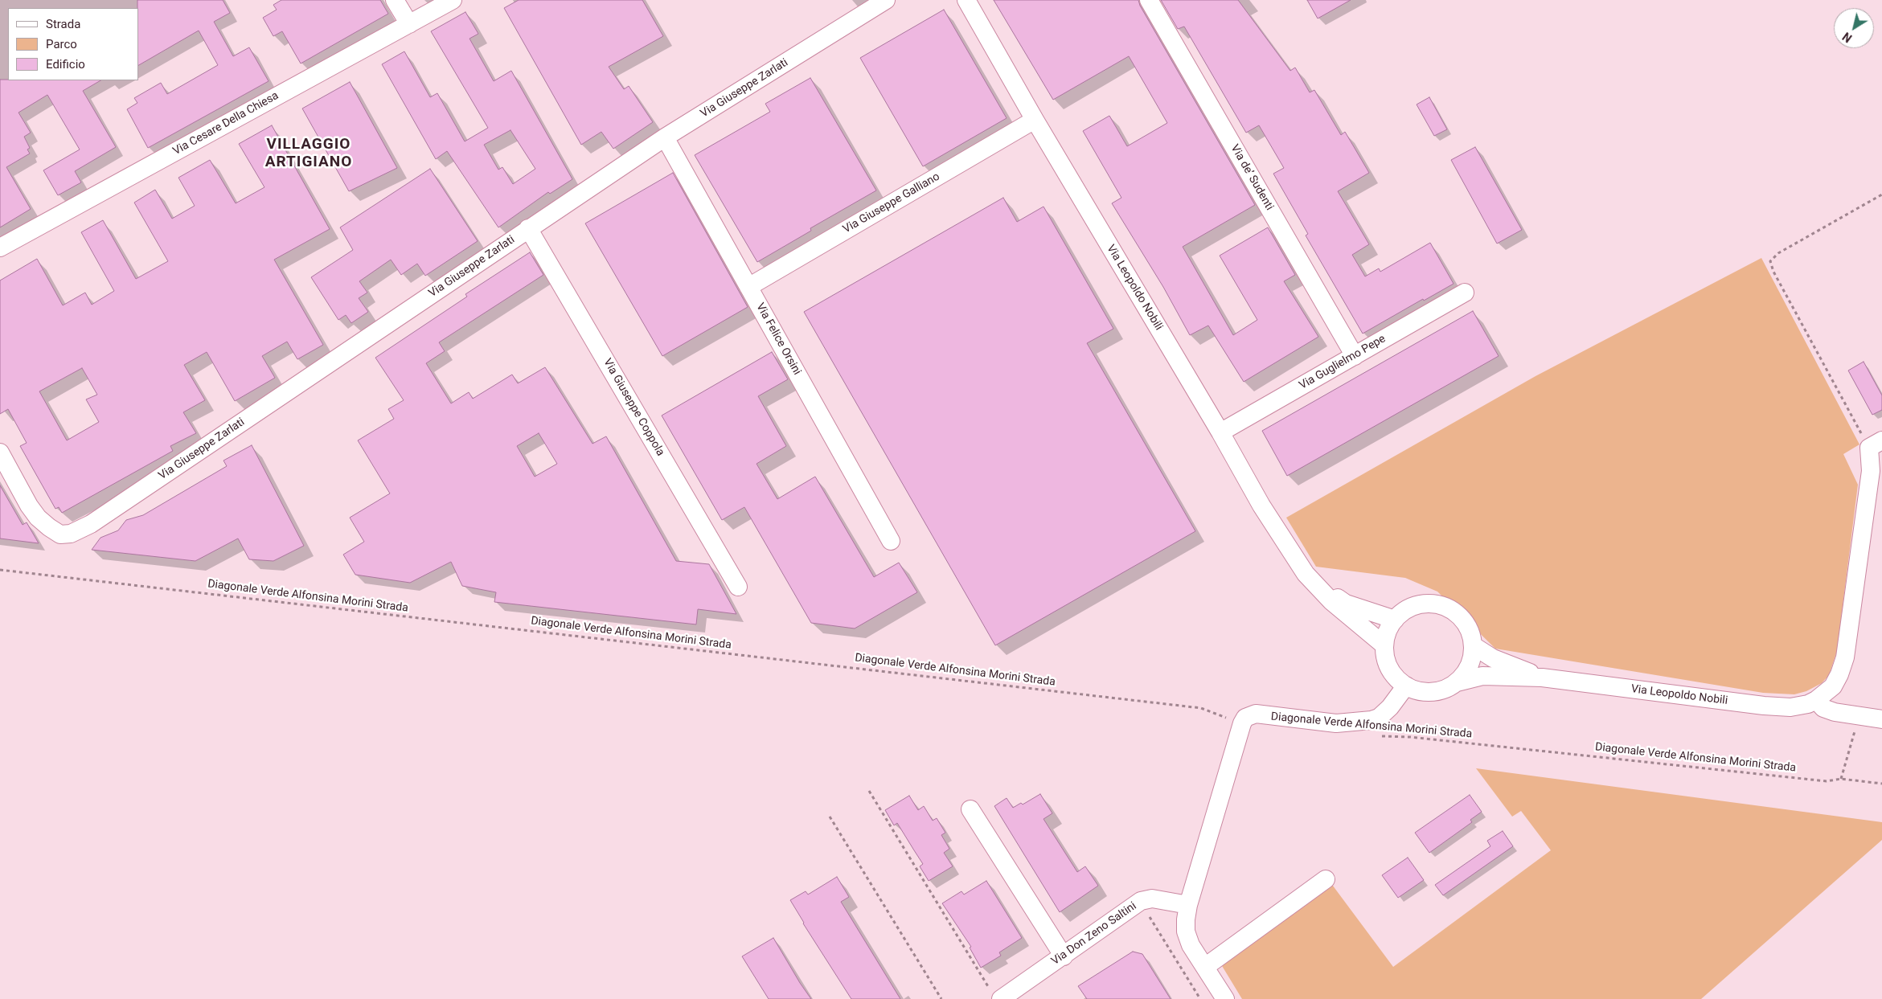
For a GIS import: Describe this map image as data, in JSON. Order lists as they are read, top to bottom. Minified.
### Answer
{"streets":{"street":["Via Giuseppe Zarlati","Via Cesare Della Chiesa","Via de’ Sudenti","Via Giuseppe Galliano","Via Leopoldo Nobili","Via Felice Orsini","Via Guglielmo Pepe","Via Giuseppe Coppola","Via Don Zeno Saltini"],"path":["Diagonale Verde Alfonsina Morini Strada"]},"crossings":[["Via Giuseppe Zarlati","Via Felice Orsini"],["Via Giuseppe Zarlati","Via Giuseppe Coppola"],["Via de’ Sudenti","Via Guglielmo Pepe"],["Via Giuseppe Galliano","Via Leopoldo Nobili"],["Via Giuseppe Galliano","Via Felice Orsini"],["Via Leopoldo Nobili","Via Guglielmo Pepe"]],"districts":["VILLAGGIO ARTIGIANO"],"legend":["Strada","Parco","Edificio"],"north":"bottom left"}
